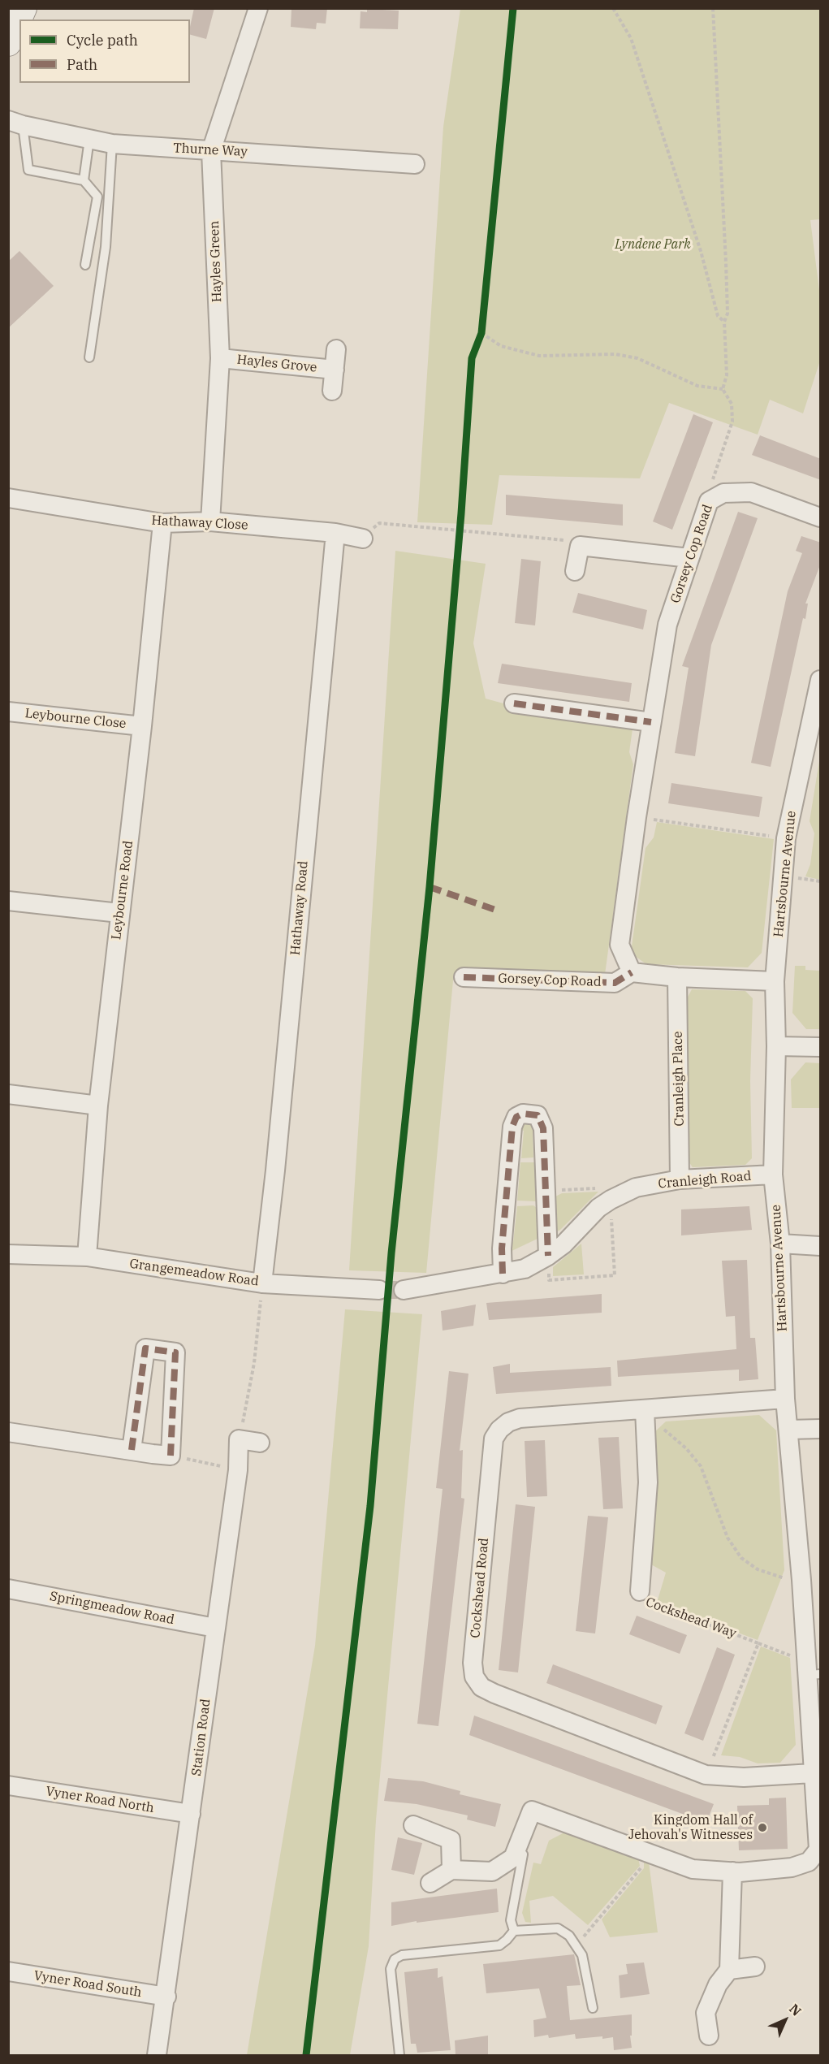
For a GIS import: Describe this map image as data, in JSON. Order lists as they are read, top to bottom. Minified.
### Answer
{"streets":{"street":["Thurne Way","Hayles Green","Hayles Grove","Hathaway Close","Gorsey Cop Road","Leybourne Close","Hartsbourne Avenue","Leybourne Road","Hathaway Road","Cranleigh Place","Cranleigh Road","Grangemeadow Road","Cockshead Road","Springmeadow Road","Cockshead Way","Station Road","Vyner Road North","Vyner Road South"]},"crossings":[["Thurne Way","Hayles Green"],["Hayles Green","Hayles Grove"],["Hayles Green","Hathaway Close"],["Hathaway Close","Leybourne Road"],["Hathaway Close","Hathaway Road"],["Leybourne Close","Leybourne Road"],["Hartsbourne Avenue","Cranleigh Road"],["Hartsbourne Avenue","Cockshead Road"],["Leybourne Road","Grangemeadow Road"],["Hathaway Road","Grangemeadow Road"],["Cranleigh Place","Cranleigh Road"],["Cockshead Road","Cockshead Way"],["Springmeadow Road","Station Road"],["Station Road","Vyner Road North"],["Station Road","Vyner Road South"]],"parks":["Lyndene Park"],"places":["Kingdom Hall of Jehovah's Witnesses"],"legend":["Cycle path","Path"],"north":"top right"}
